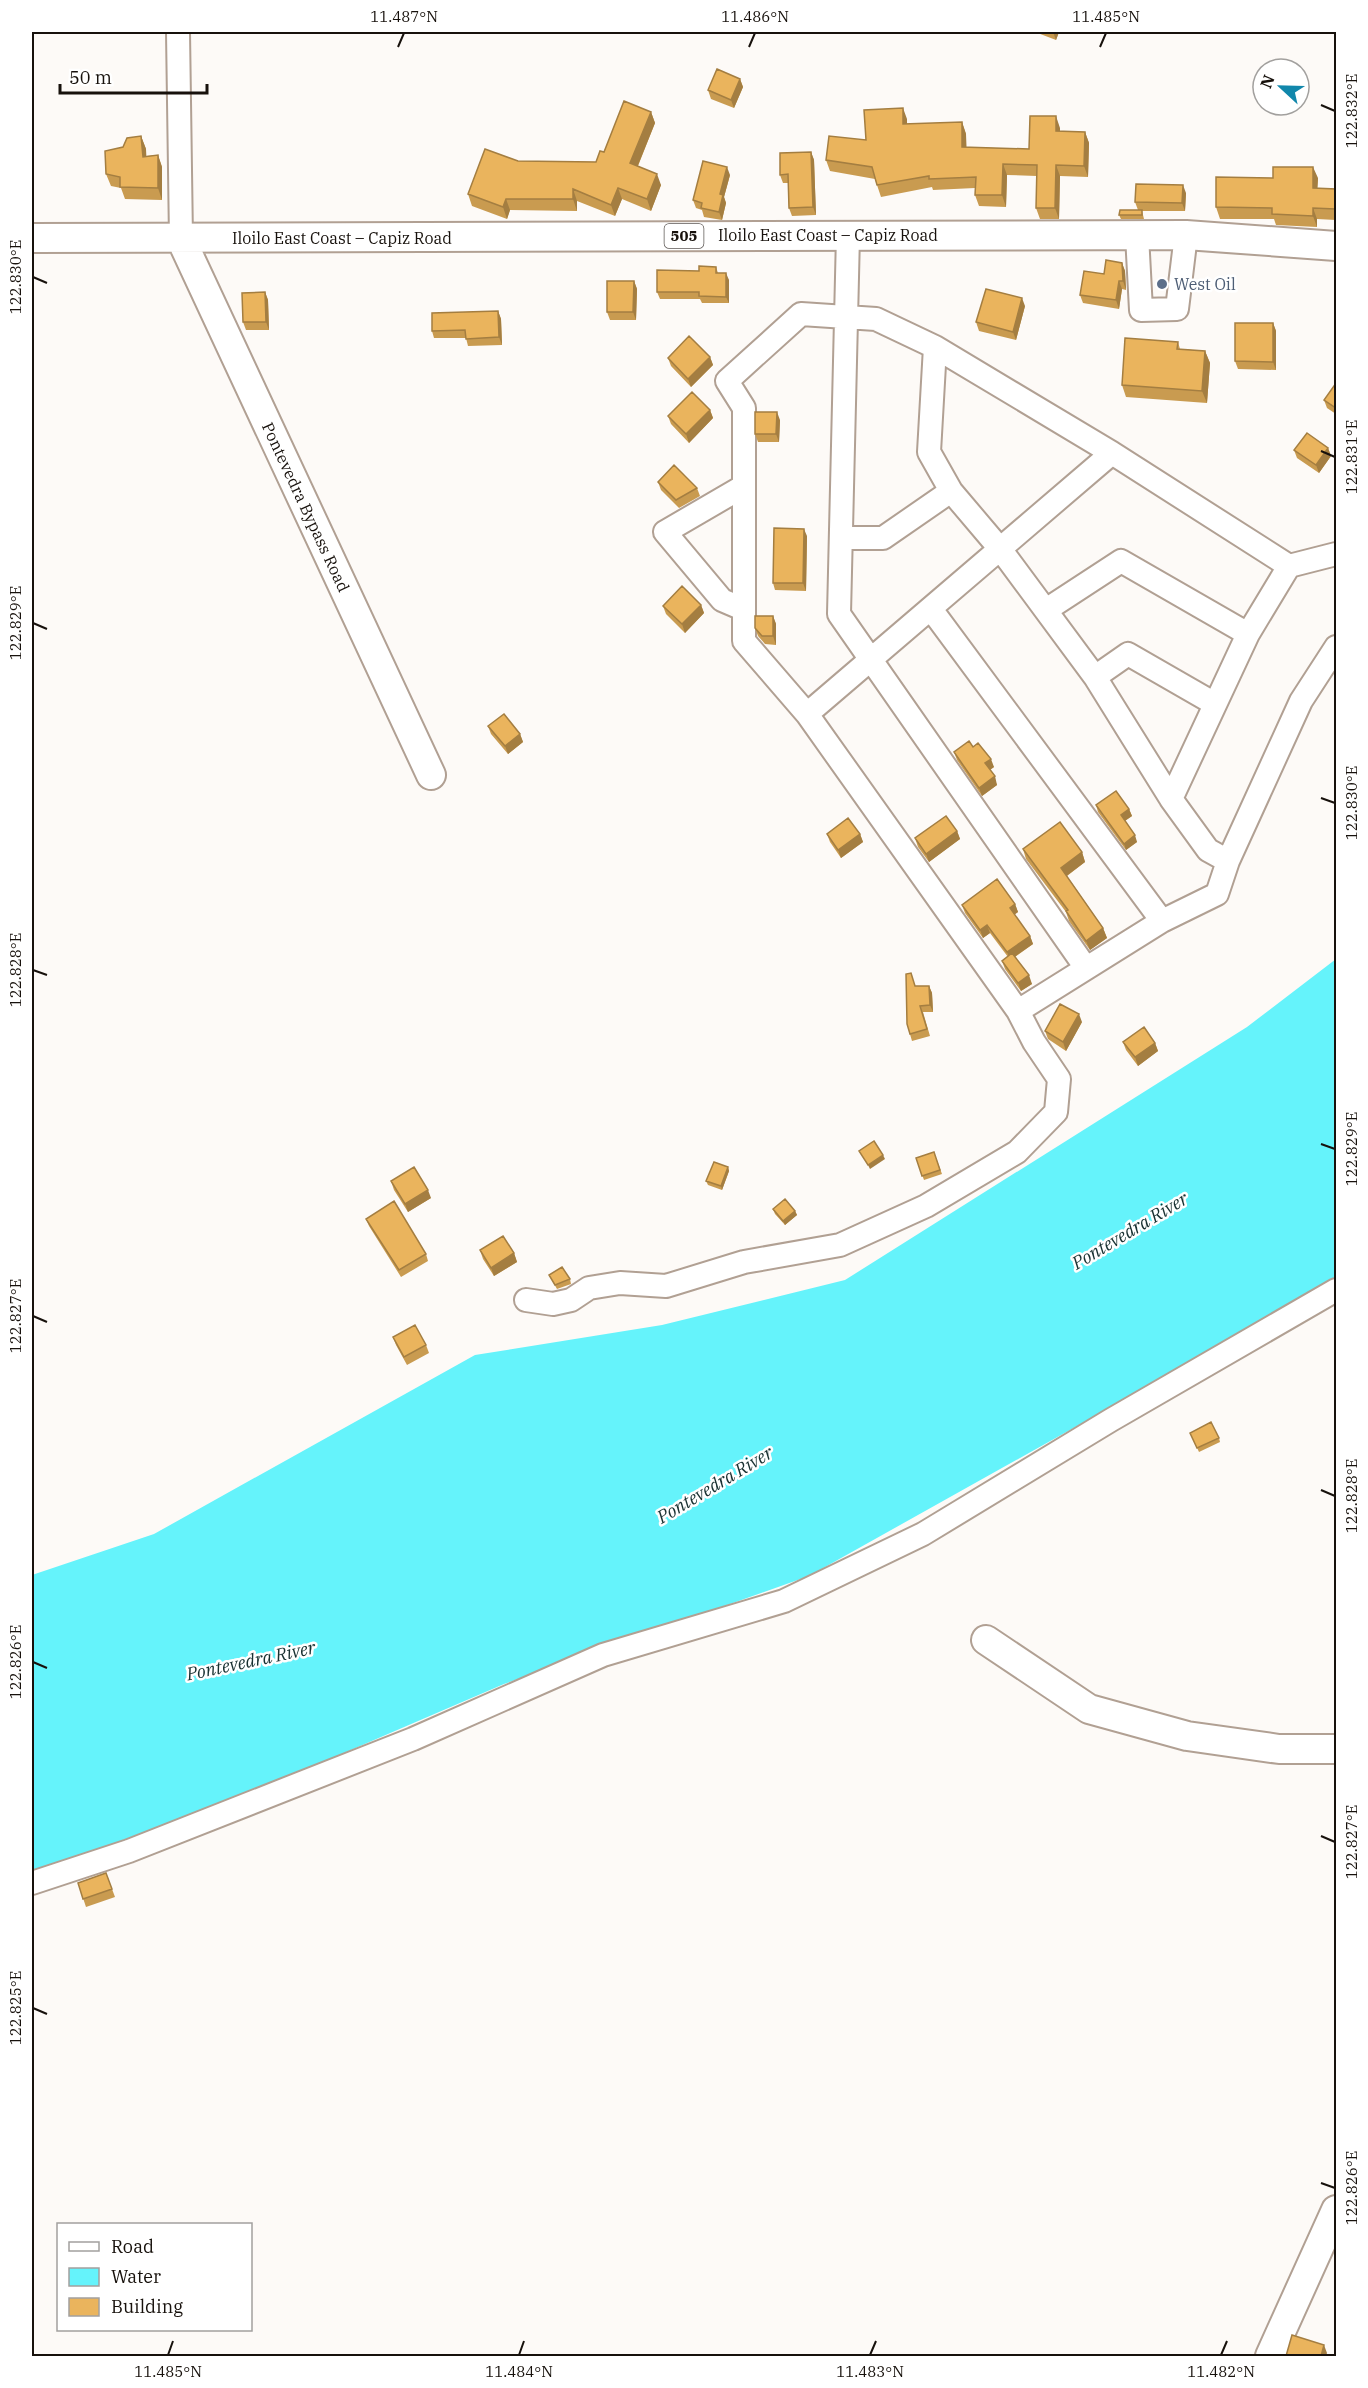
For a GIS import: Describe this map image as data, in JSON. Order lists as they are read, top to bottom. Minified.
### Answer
{"streets":{"main road":["Iloilo East Coast – Capiz Road","505","Pontevedra Bypass Road"]},"crossings":[["Iloilo East Coast – Capiz Road","Pontevedra Bypass Road"]],"water":["Pontevedra River"],"places":["West Oil"],"legend":["Road","Water","Building"],"scale_bar":"50 m","north":"left","coordinates":["11.487°N","11.486°N","11.485°N","122.832°E","122.830°E","122.831°E","122.829°E","122.828°E","122.827°E","122.826°E","122.825°E","11.484°N","11.483°N","11.482°N"]}
